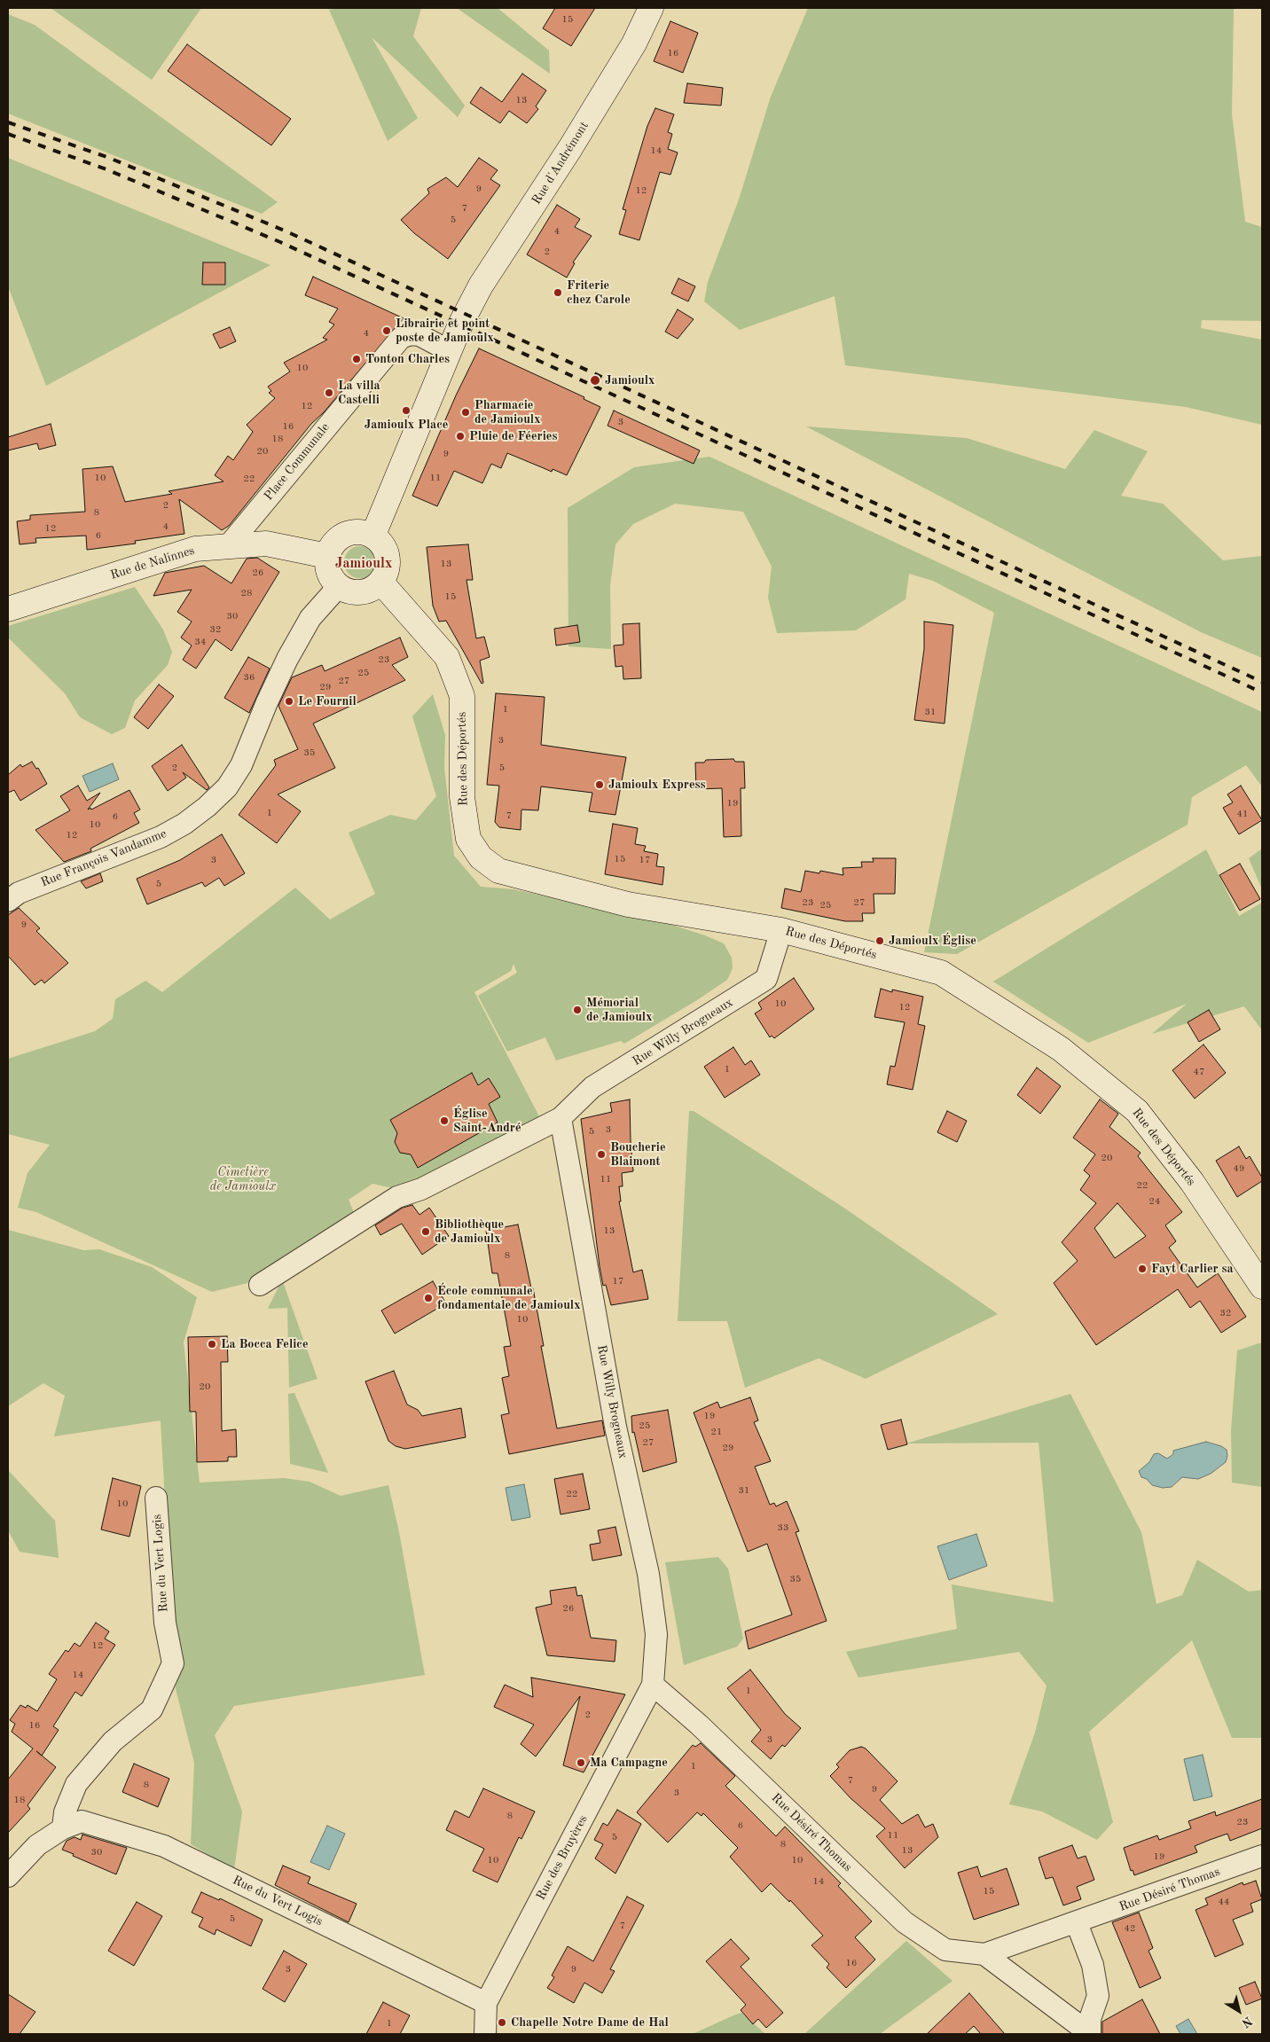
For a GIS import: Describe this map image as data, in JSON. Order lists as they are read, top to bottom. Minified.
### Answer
{"streets":{"street":["Rue d'Andrémont","Place Communale","Rue de Nalinnes","Rue des Déportés","Rue François Vandamme","Rue Willy Brogneaux","Rue du Vert Logis","Rue Désiré Thomas","Rue des Bruyères"]},"crossings":[["Rue d'Andrémont","Place Communale"],["Place Communale","Rue de Nalinnes"],["Rue de Nalinnes","Rue des Déportés"],["Rue de Nalinnes","Rue François Vandamme"],["Rue des Déportés","Rue François Vandamme"],["Rue des Déportés","Rue Willy Brogneaux"],["Rue Willy Brogneaux","Rue Désiré Thomas"],["Rue Willy Brogneaux","Rue des Bruyères"],["Rue du Vert Logis","Rue des Bruyères"],["Rue Désiré Thomas","Rue des Bruyères"]],"districts":["Jamioulx"],"parks":["Cimetière de Jamioulx"],"places":["Friterie chez Carole","Librairie et point poste de Jamioulx","Tonton Charles","Jamioulx","La villa Castelli","Jamioulx Place","Pharmacie de Jamioulx","Pluie de Féeries","Le Fournil","Jamioulx Express","Jamioulx Église","Mémorial de Jamioulx","Église Saint-André","Boucherie Blaimont","Bibliothèque de Jamioulx","Fayt Carlier sa","École communale fondamentale de Jamioulx","La Bocca Felice","Ma Campagne","Chapelle Notre Dame de Hal"],"house_numbers":["15","16","13","14","9","12","7","5","4","2","4","10","12","3","16","18","20","9","10","11","22","2","8","4","12","6","13","26","28","15","30","32","34","23","25","36","27","29","1","31","3","35","2","5","19","1","41","7","6","10","12","15","3","17","5","23","27","25","9","10","12","1","47","3","5","20","49","11","22","24","13","8","17","32","10","20","19","25","21","27","29","31","22","10","33","35","26","12","14","1","2","16","3","1","7","8","9","3","18","8","23","6","11","5","8","13","30","19","10","10","14","15","44","5","7","42","16","3","9","1"],"north":"bottom right"}
